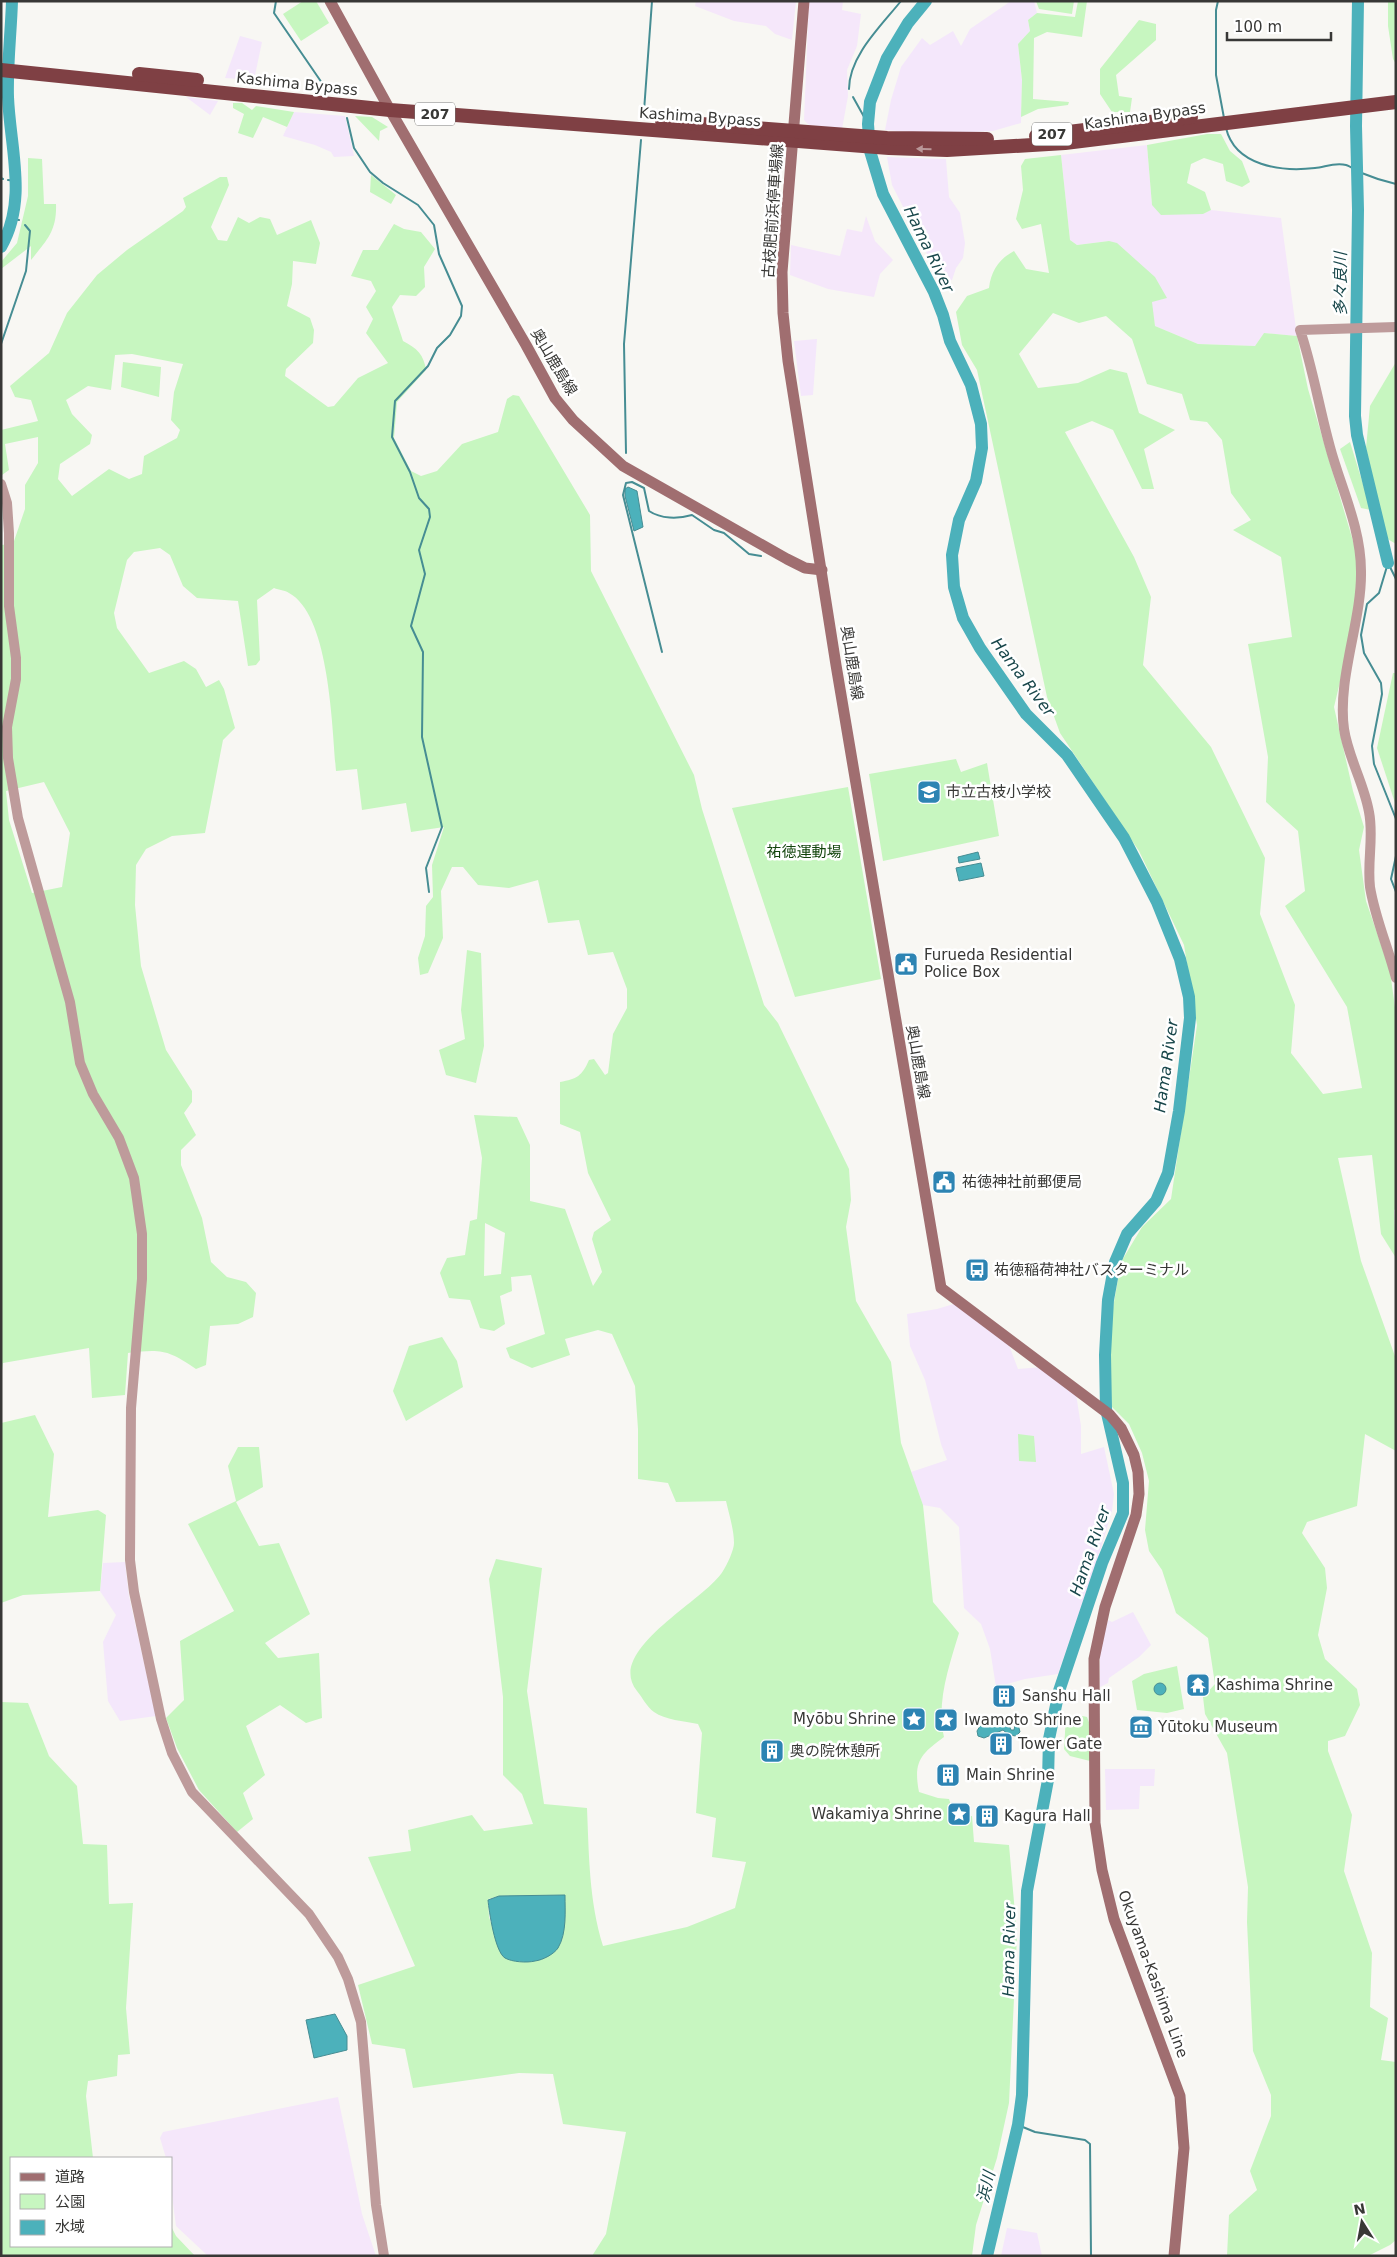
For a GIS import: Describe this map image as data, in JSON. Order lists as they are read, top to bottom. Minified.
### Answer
{"streets":{"highway":["Kashima Bypass","207"],"main road":["古枝肥前浜停車場線","奥山鹿島線","Okuyama-Kashima Line"]},"crossings":[["Kashima Bypass","古枝肥前浜停車場線"],["Kashima Bypass","奥山鹿島線"],["古枝肥前浜停車場線","奥山鹿島線"],["奥山鹿島線","Okuyama-Kashima Line"]],"water":["Hama River","多々良川","浜川"],"parks":["祐徳運動場"],"places":{"school or university":["市立古枝小学校"],"public building":["Furueda Residential Police Box","祐徳神社前郵便局"],"bus stop":["祐徳稲荷神社バスターミナル"],"temple":["Kashima Shrine"],"building":["Sanshu Hall","Tower Gate","奥の院休憩所","Main Shrine","Kagura Hall"],"place":["Myōbu Shrine","Iwamoto Shrine","Wakamiya Shrine"],"museum":["Yūtoku Museum"]},"legend":["道路","公園","水域"],"scale_bar":"100 m","north":"top"}
